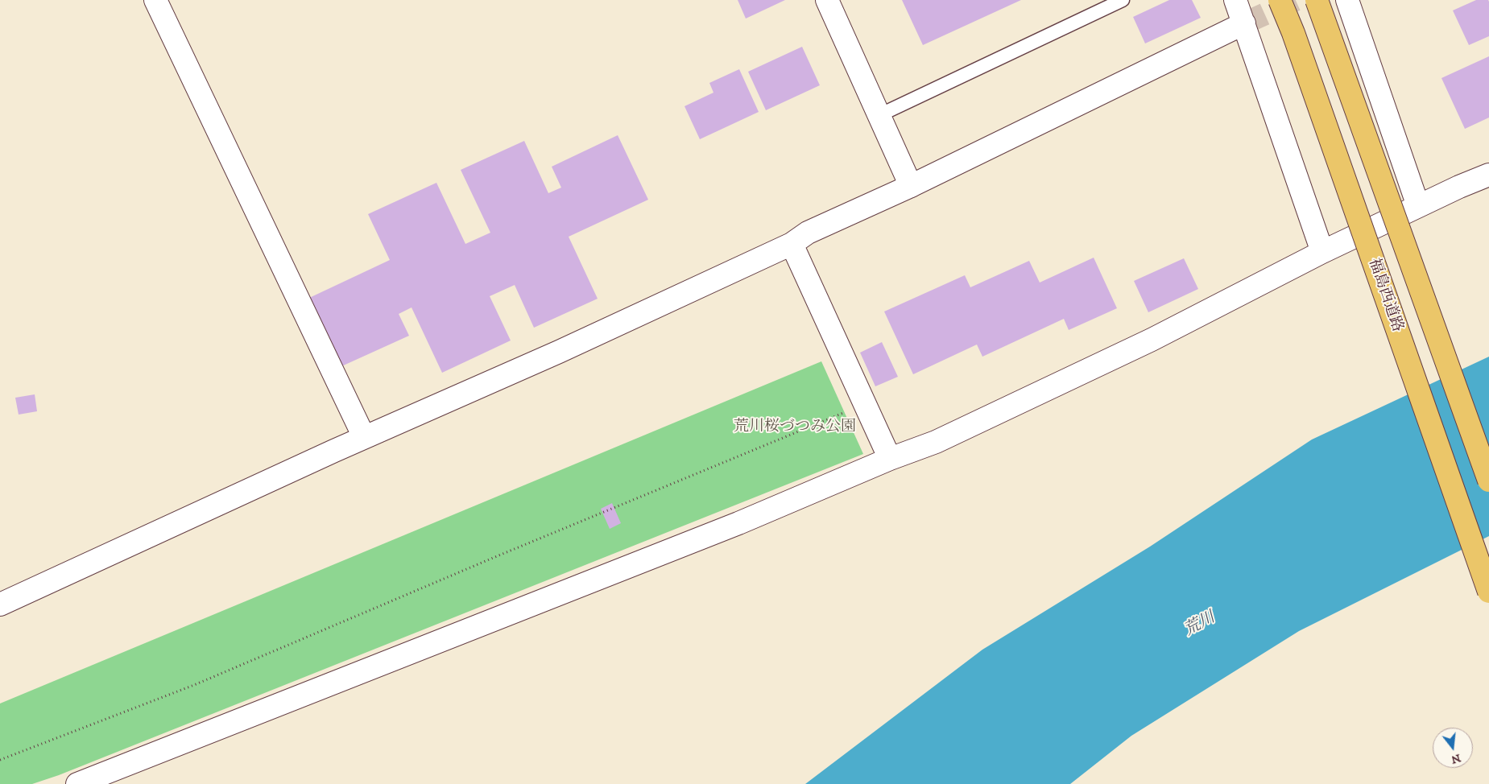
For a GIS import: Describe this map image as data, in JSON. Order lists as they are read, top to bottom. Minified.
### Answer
{"streets":{"highway":["福島西道路"]},"water":["荒川"],"parks":["荒川桜づつみ公園"],"north":"bottom"}
